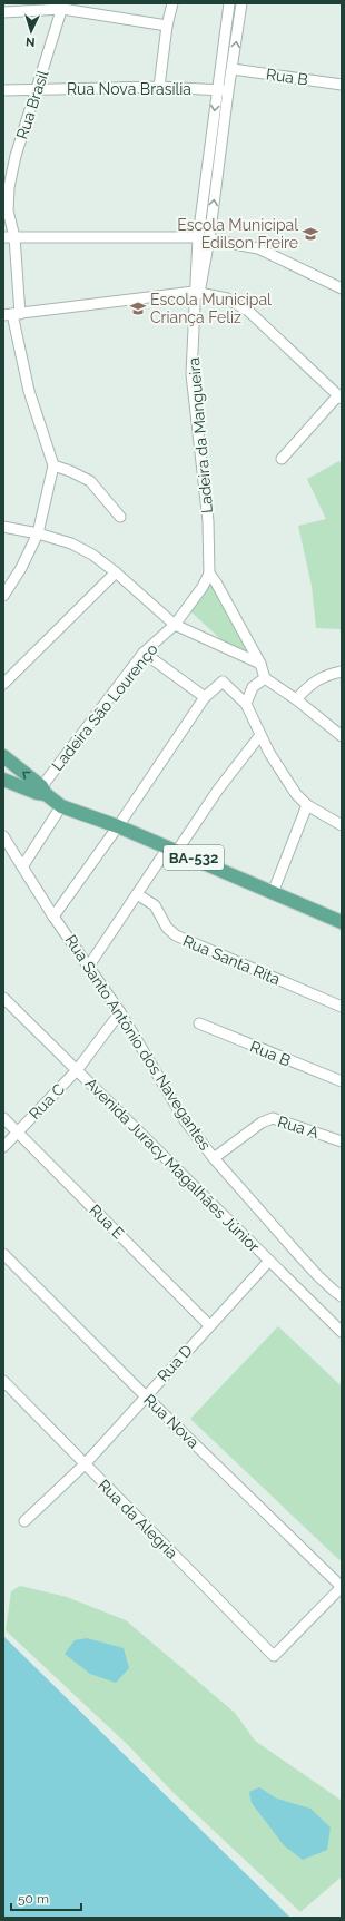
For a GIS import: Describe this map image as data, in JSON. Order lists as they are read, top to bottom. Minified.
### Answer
{"streets":{"main road":["BA-532"],"street":["Rua B","Rua Nova Brasília","Rua Brasil","Ladeira da Mangueira","Ladeira São Lourenço","Rua Santa Rita","Rua Santo Antônio dos Navegantes","Rua C","Rua A","Avenida Juracy Magalhães Júnior","Rua E","Rua D","Rua Nova","Rua da Alegria"]},"crossings":[["Rua Nova Brasília","Rua Brasil"],["Ladeira da Mangueira","Ladeira São Lourenço"],["Ladeira São Lourenço","BA-532"],["Rua Santo Antônio dos Navegantes","Rua C"],["Rua Santo Antônio dos Navegantes","Rua A"],["Rua C","Avenida Juracy Magalhães Júnior"],["Rua C","Rua E"],["Avenida Juracy Magalhães Júnior","Rua D"],["Rua E","Rua D"],["Rua D","Rua Nova"],["Rua D","Rua da Alegria"],["Rua Nova","Rua da Alegria"]],"places":{"school or university":["Escola Municipal Edilson Freire","Escola Municipal Criança Feliz"]},"scale_bar":"50 m","north":"bottom"}
